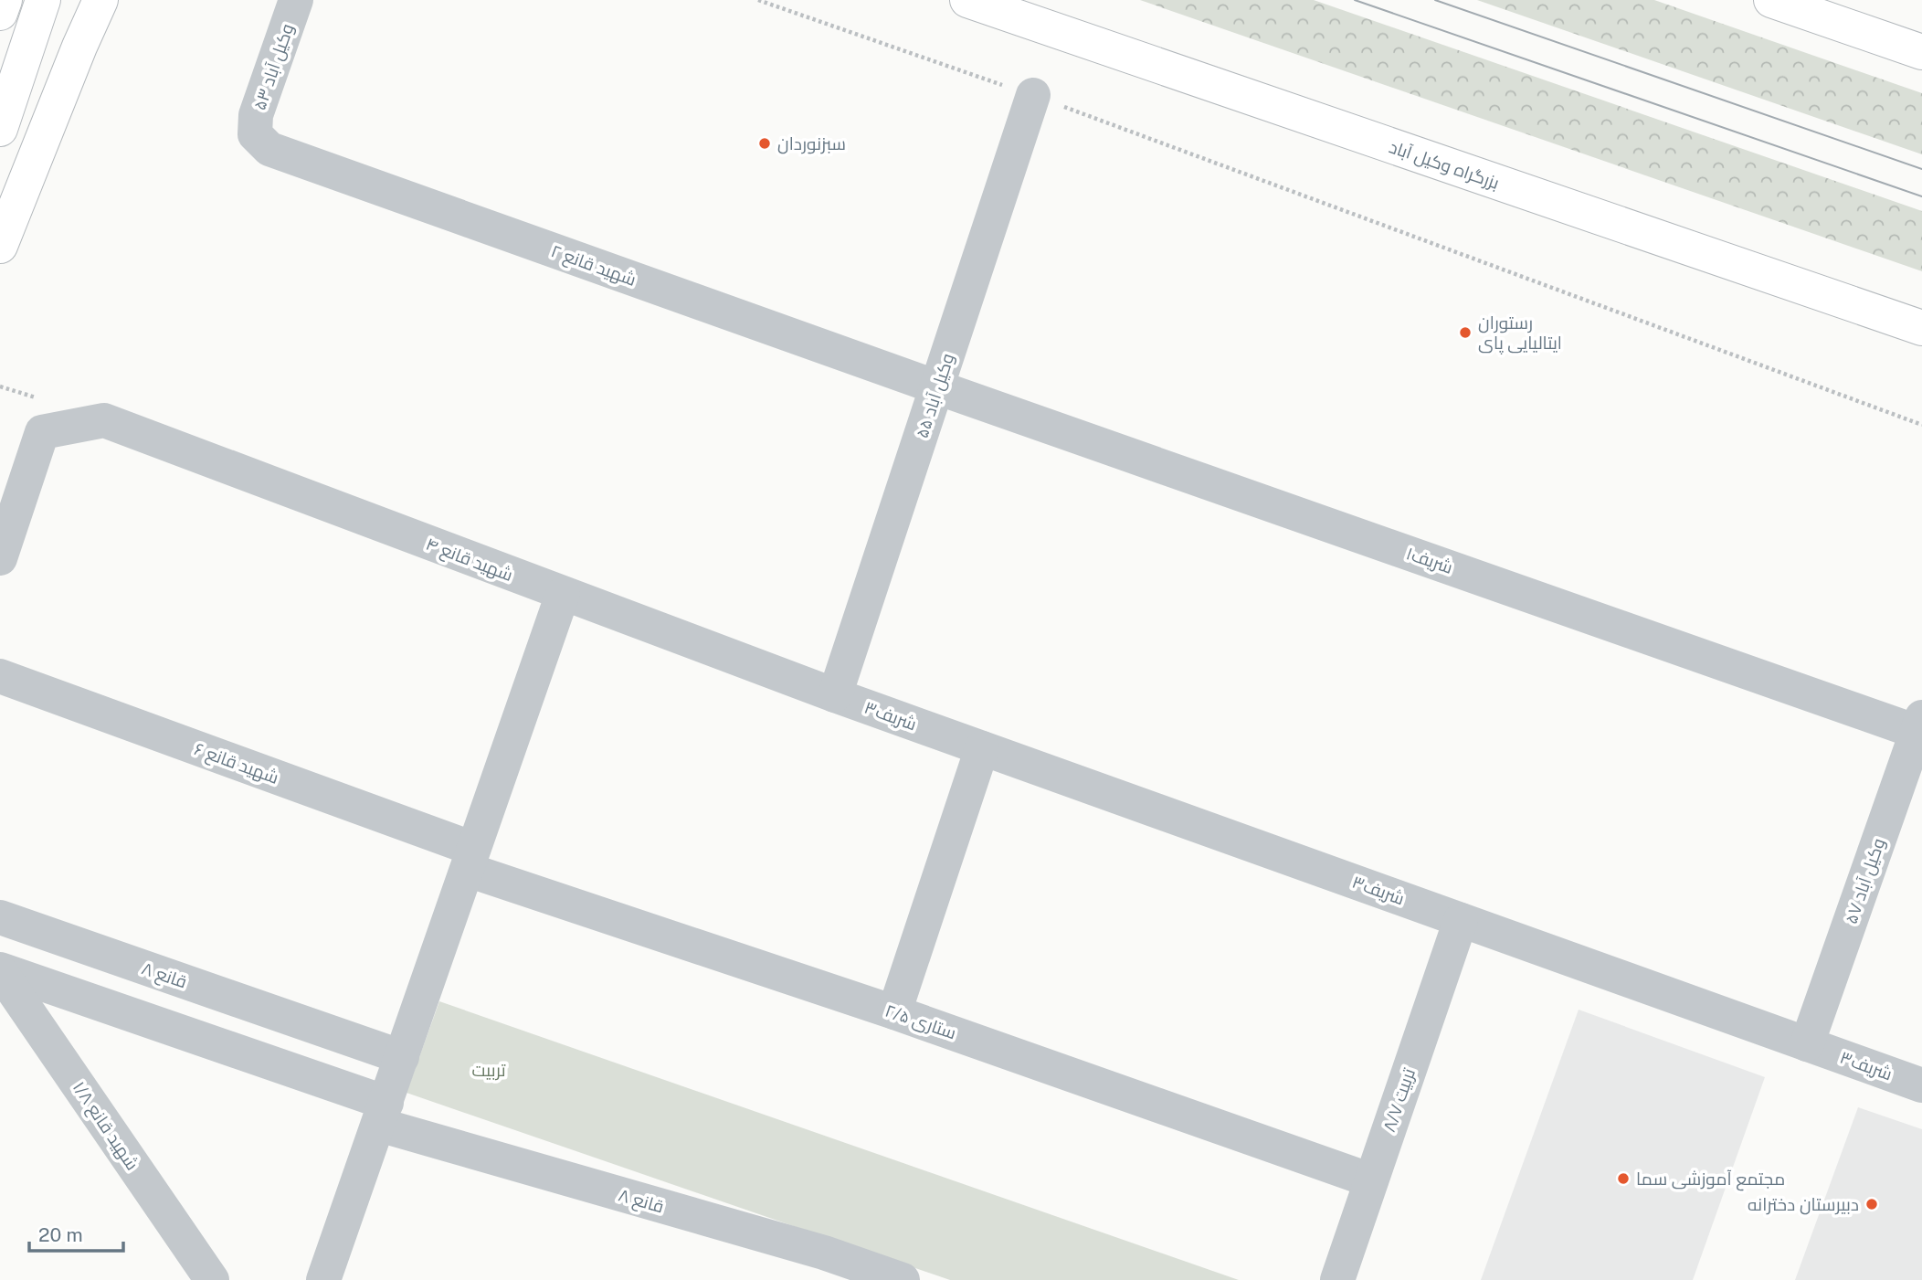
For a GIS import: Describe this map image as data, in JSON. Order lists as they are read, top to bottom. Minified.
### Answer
{"streets":{"main road":["بزرگراه وکیل آباد"],"street":["وکیل آباد ۵۳","شهید قانع ۲","۵۵ وکیل آباد","شهید قانع ۴","شریف١","شریف٣","شهید قانع ۶","۵۷ وکیل آباد","قانع ۸","ستاری ۲/۵","تربیت ۸/۷","شهید قانع ۱/۸"]},"crossings":[["وکیل آباد ۵۳","شهید قانع ۲"],["شهید قانع ۲","۵۵ وکیل آباد"],["شهید قانع ۲","شریف١"],["۵۵ وکیل آباد","شهید قانع ۴"],["۵۵ وکیل آباد","شریف١"],["۵۵ وکیل آباد","شریف٣"],["شهید قانع ۴","شریف٣"],["شریف١","۵۷ وکیل آباد"],["شریف٣","۵۷ وکیل آباد"],["شریف٣","تربیت ۸/۷"],["شهید قانع ۶","ستاری ۲/۵"],["قانع ۸","شهید قانع ۱/۸"],["ستاری ۲/۵","تربیت ۸/۷"]],"parks":["تربیت"],"places":["سبزنوردان","رستوران ایتالیایی پای","مجتمع آموزشی سما","دبیرستان دخترانه"],"scale_bar":"20 m"}
